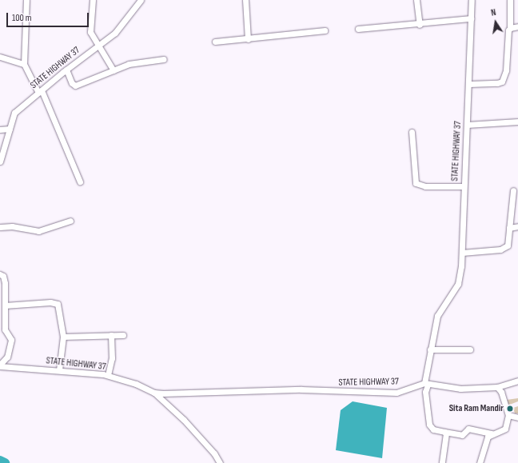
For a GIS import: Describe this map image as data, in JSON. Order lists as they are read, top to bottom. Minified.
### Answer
{"streets":{"street":["STATE HIGHWAY 37"]},"places":["Sita Ram Mandir"],"scale_bar":"100 m","north":"top"}
